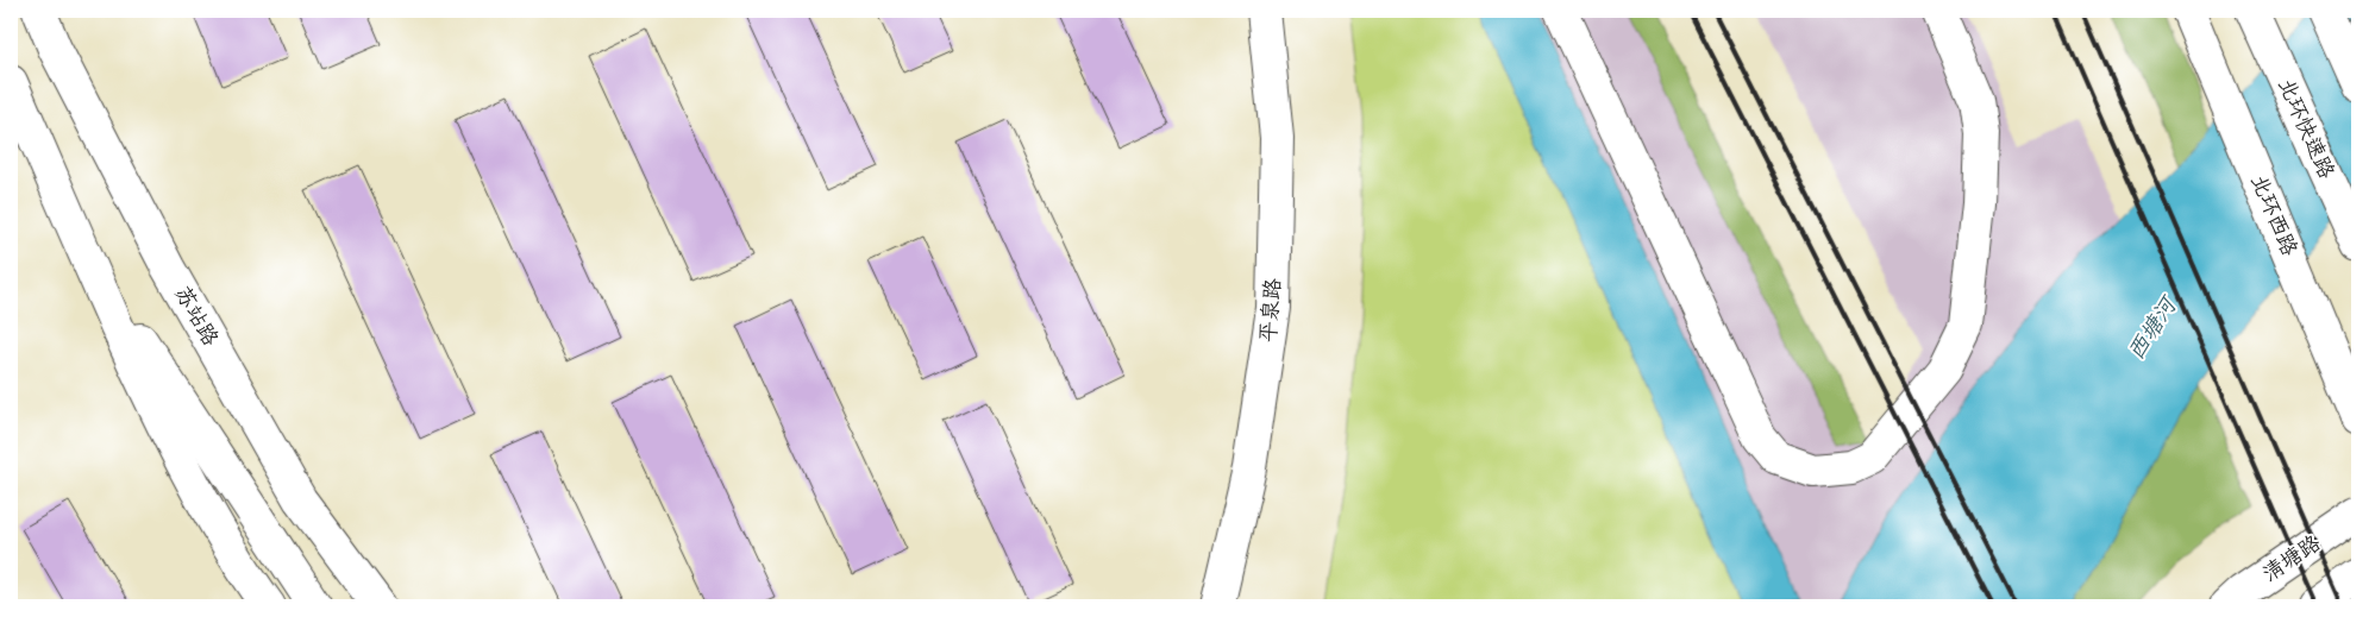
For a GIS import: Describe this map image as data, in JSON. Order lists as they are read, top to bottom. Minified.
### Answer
{"streets":{"main road":["北环快速路","北环西路","平泉路","苏站路","清塘路"]},"water":["西塘河"]}
